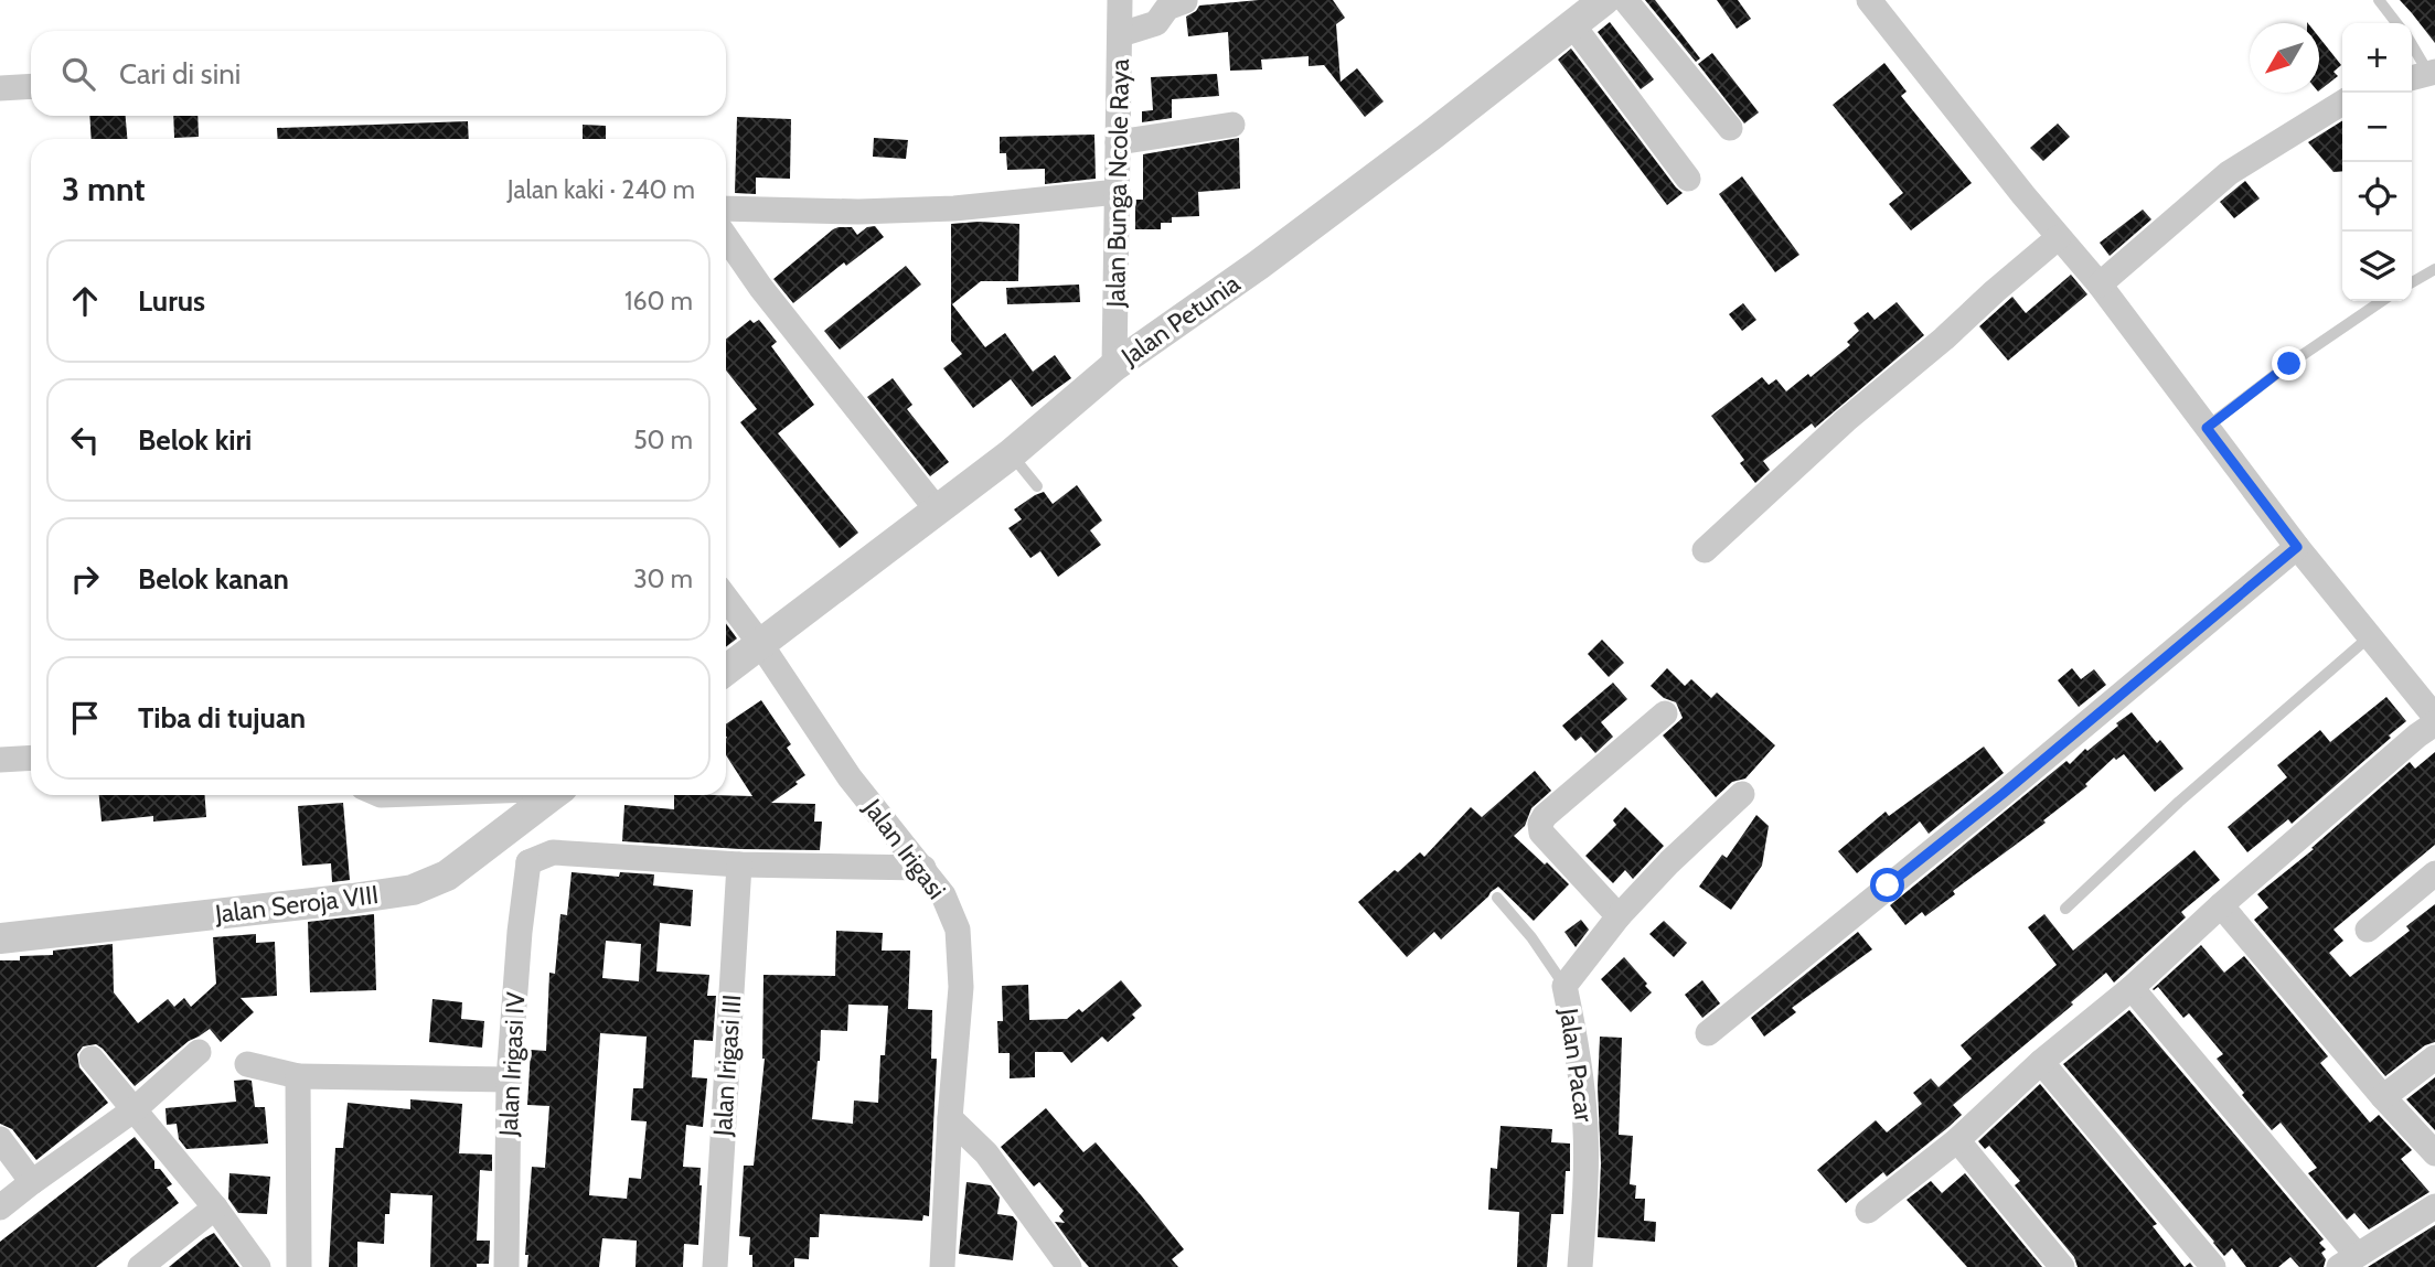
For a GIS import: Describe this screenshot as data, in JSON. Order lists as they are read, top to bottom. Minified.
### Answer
{"streets":{"street":["Jalan Bunga Ncole Raya","Jalan Petunia","Jalan Irigasi","Jalan Seroja VIII","Jalan Irigasi IV","Jalan Irigasi III","Jalan Pacar"]},"crossings":[["Jalan Bunga Ncole Raya","Jalan Petunia"],["Jalan Petunia","Jalan Irigasi"]],"north":"bottom left","page":{"map_buttons":["+","−"],"search":"Cari di sini","heading":["3 mnt","Jalan kaki · 240 m"],"list":[["Lurus","160 m"],["Belok kiri","50 m"],["Belok kanan","30 m"],"Tiba di tujuan"]}}
